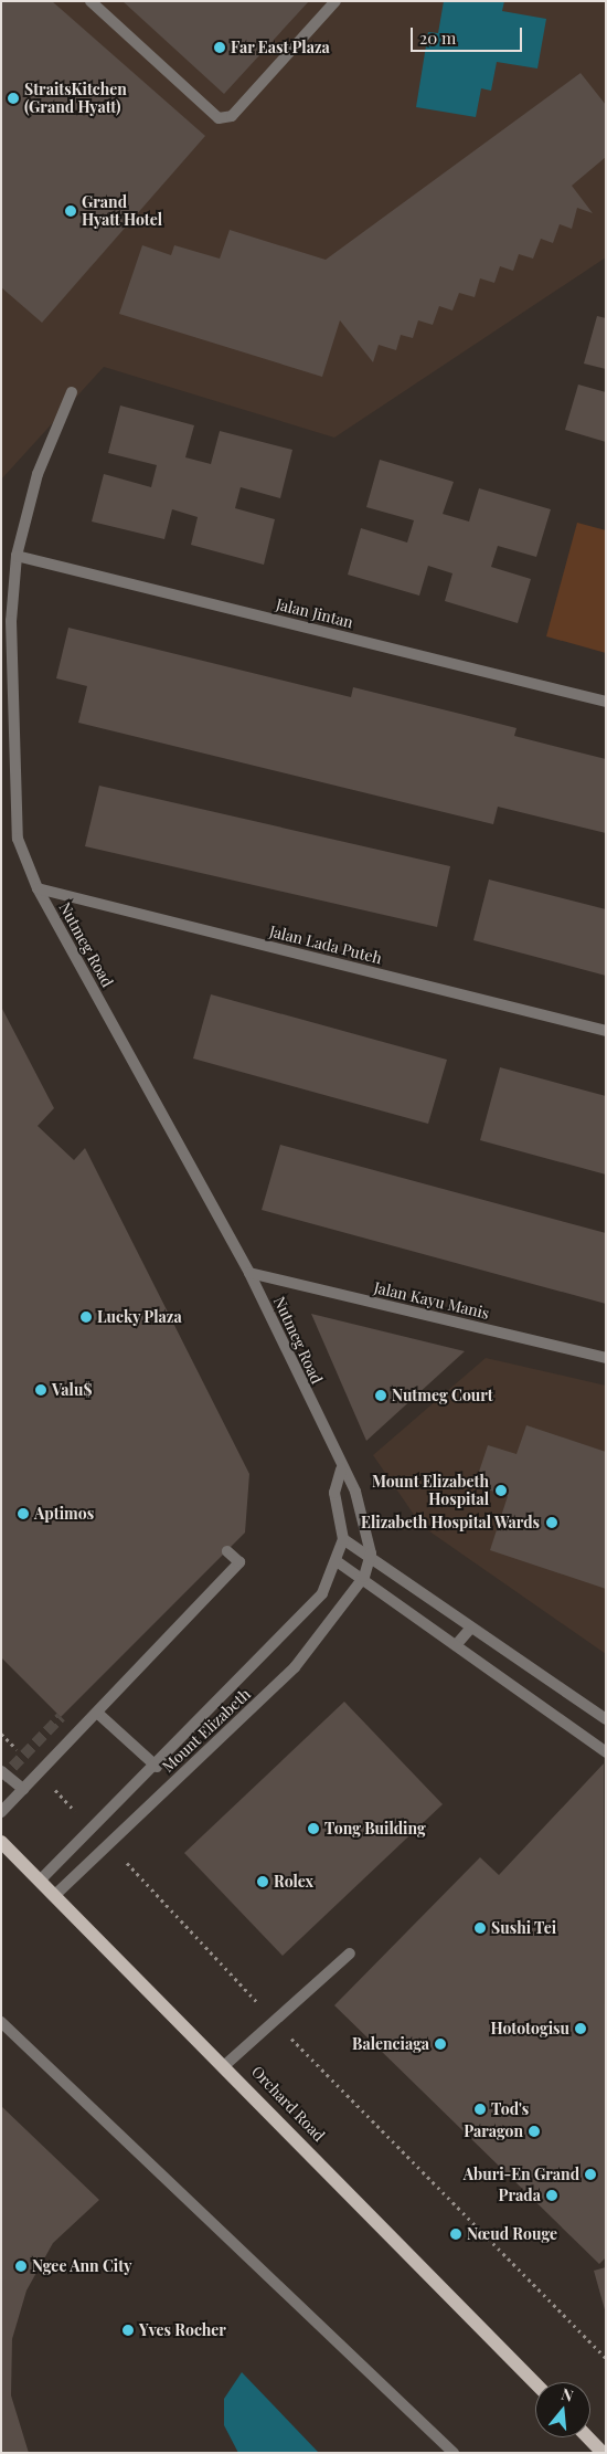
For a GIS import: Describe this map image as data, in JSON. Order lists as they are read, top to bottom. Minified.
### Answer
{"streets":{"main road":["Orchard Road"],"street":["Jalan Jintan","Nutmeg Road","Jalan Lada Puteh","Jalan Kayu Manis","Mount Elizabeth"]},"crossings":[["Jalan Jintan","Nutmeg Road"],["Nutmeg Road","Jalan Lada Puteh"],["Nutmeg Road","Jalan Kayu Manis"],["Nutmeg Road","Mount Elizabeth"],["Mount Elizabeth","Orchard Road"]],"places":["Far East Plaza","StraitsKitchen (Grand Hyatt)","Grand Hyatt Hotel","Lucky Plaza","Valu$","Nutmeg Court","Mount Elizabeth Hospital","Aptimos","Elizabeth Hospital Wards","Tong Building","Rolex","Sushi Tei","Hototogisu","Balenciaga","Tod's","Paragon","Aburi-En Grand","Prada","Nœud Rouge","Ngee Ann City","Yves Rocher"],"scale_bar":"20 m","north":"top"}
